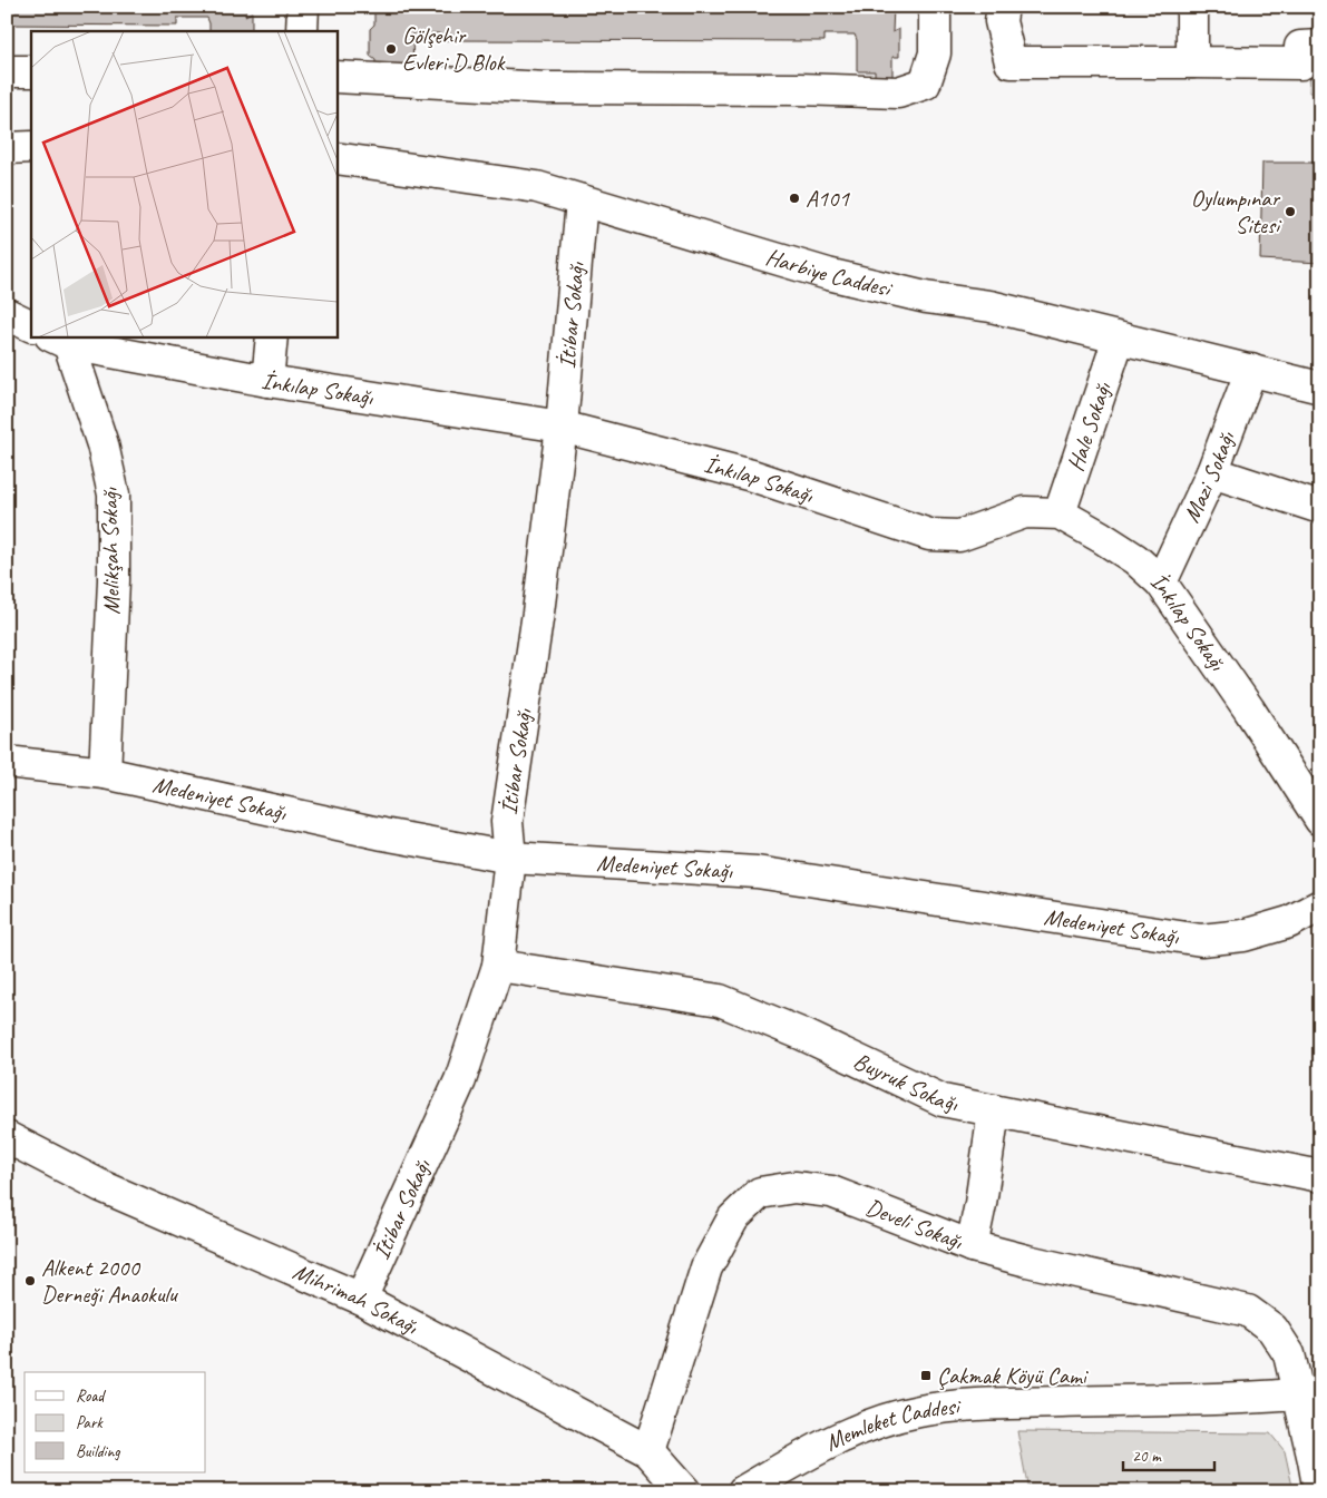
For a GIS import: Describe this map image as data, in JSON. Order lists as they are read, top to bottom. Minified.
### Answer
{"streets":{"street":["Harbiye Caddesi","İtibar Sokağı","İnkılap Sokağı","Hale Sokağı","Mazi Sokağı","Melikşah Sokağı","Medeniyet Sokağı","Buyruk Sokağı","Develi Sokağı","Mihrimah Sokağı","Memleket Caddesi"]},"crossings":[["Harbiye Caddesi","İtibar Sokağı"],["Harbiye Caddesi","Hale Sokağı"],["Harbiye Caddesi","Mazi Sokağı"],["İtibar Sokağı","İnkılap Sokağı"],["İtibar Sokağı","Medeniyet Sokağı"],["İtibar Sokağı","Buyruk Sokağı"],["İtibar Sokağı","Mihrimah Sokağı"],["İnkılap Sokağı","Hale Sokağı"],["İnkılap Sokağı","Mazi Sokağı"],["İnkılap Sokağı","Melikşah Sokağı"],["Melikşah Sokağı","Medeniyet Sokağı"],["Develi Sokağı","Mihrimah Sokağı"],["Develi Sokağı","Memleket Caddesi"]],"places":{"other":["Gölşehir Evleri D Blok","A101","Oylumpınar Sitesi","Alkent 2000 Derneği Anaokulu"],"transit":["Çakmak Köyü Cami"]},"legend":["Road","Park","Building"],"scale_bar":"20 m"}
